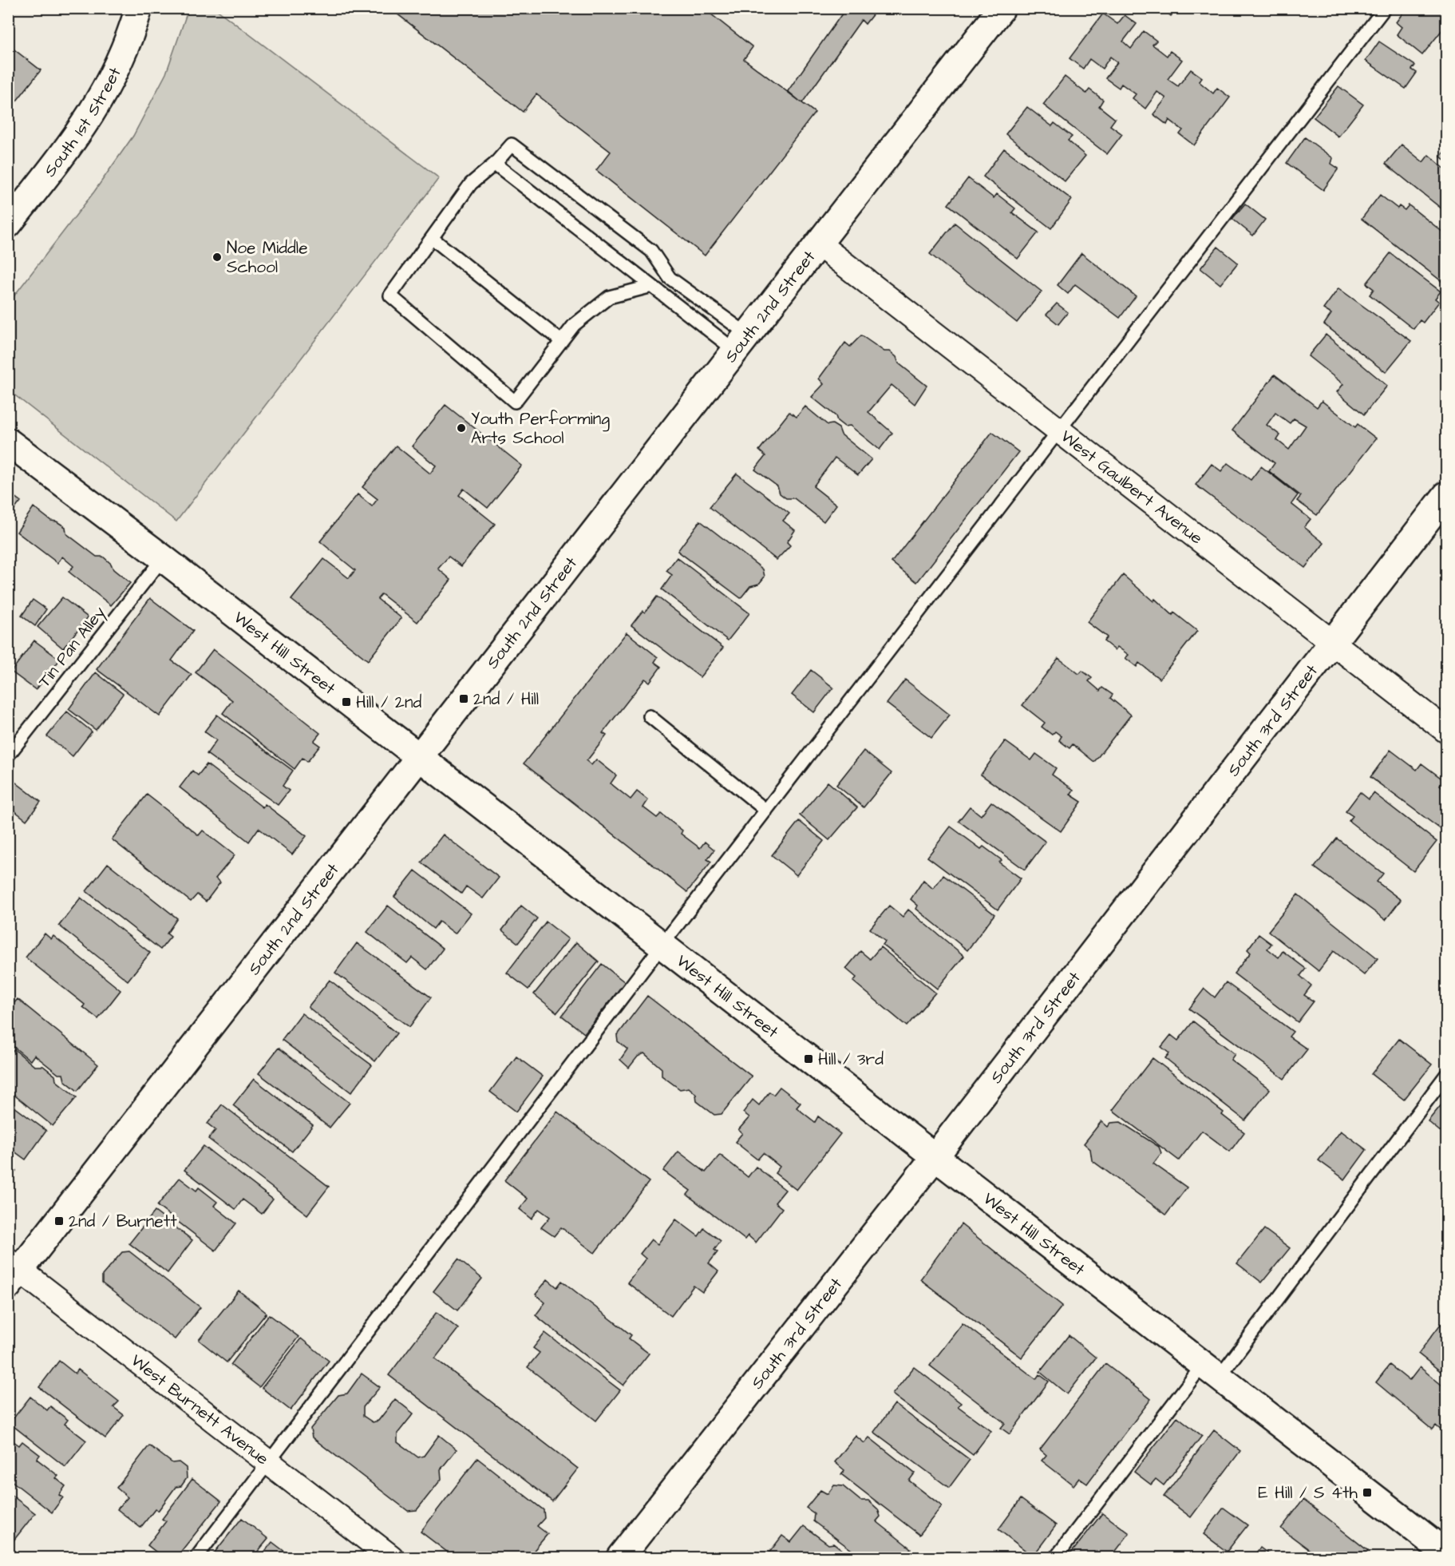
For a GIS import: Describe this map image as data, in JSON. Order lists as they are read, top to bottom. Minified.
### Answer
{"streets":{"main road":["South 1st Street","South 2nd Street","West Hill Street","South 3rd Street"],"street":["West Gaulbert Avenue","West Burnett Avenue"],"lane":["Tin Pan Alley"]},"crossings":[["South 2nd Street","West Gaulbert Avenue"],["South 2nd Street","West Hill Street"],["South 2nd Street","West Burnett Avenue"],["West Gaulbert Avenue","South 3rd Street"],["Tin Pan Alley","West Hill Street"],["West Hill Street","South 3rd Street"]],"places":{"other":["Noe Middle School","Youth Performing Arts School"],"transit":["2nd / Hill","Hill / 2nd","Hill / 3rd","2nd / Burnett","E Hill / S 4th"]}}
